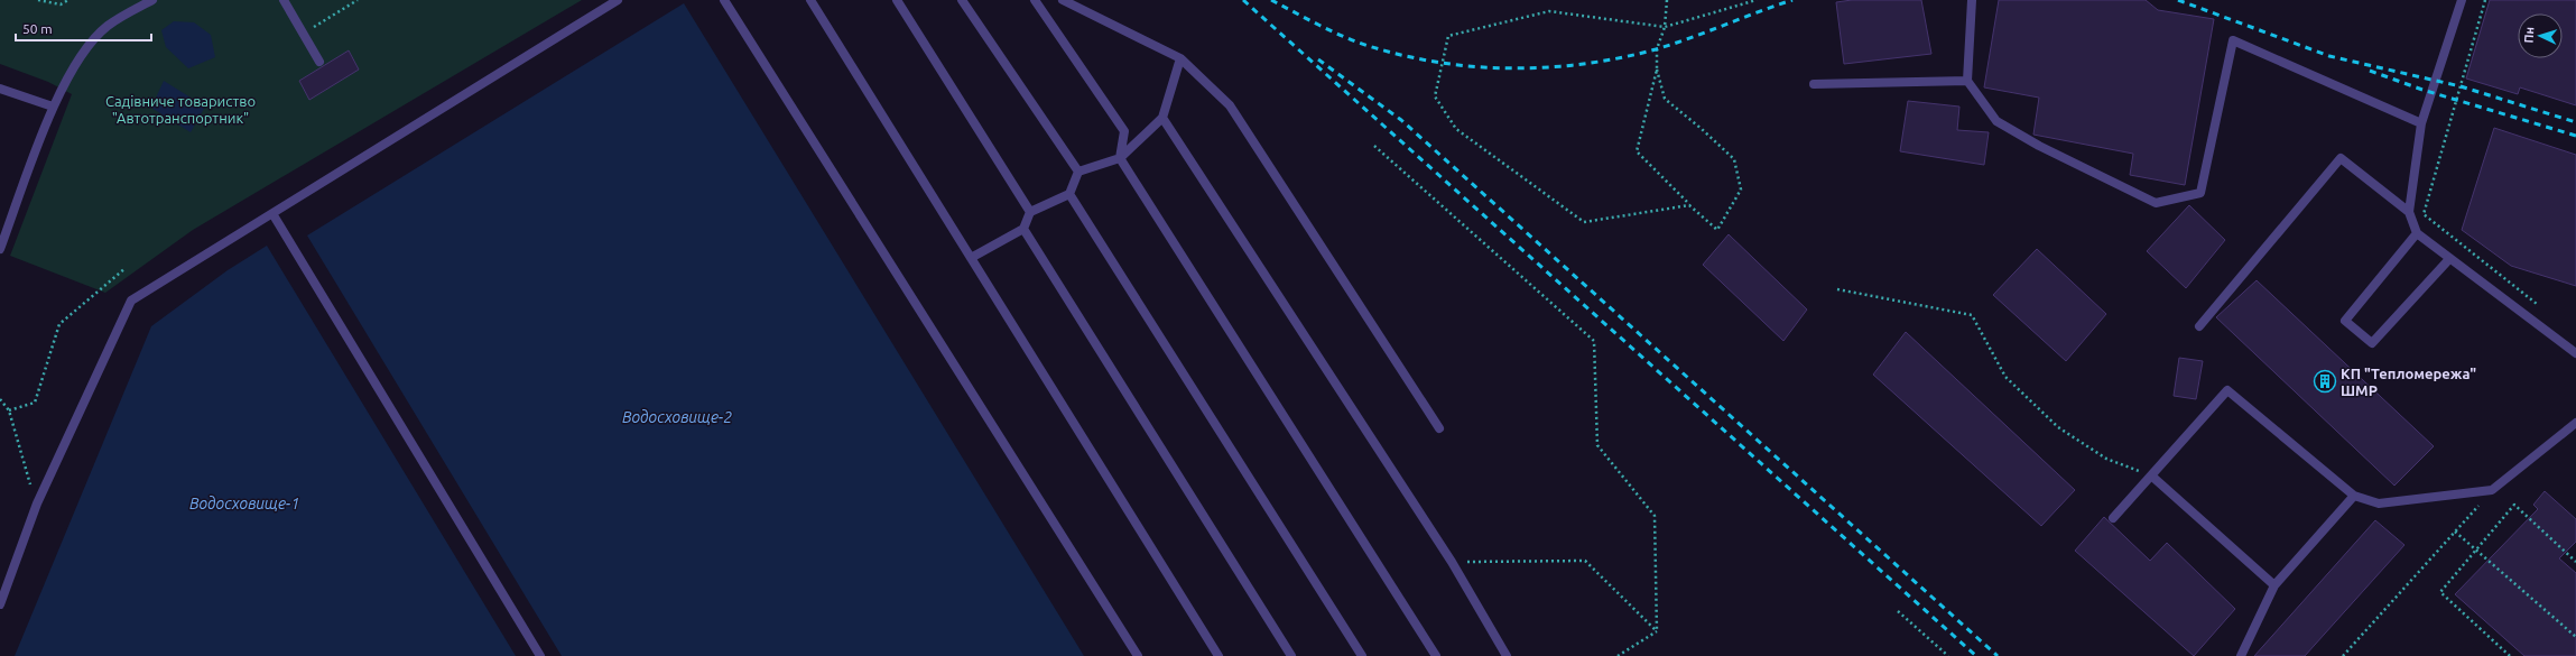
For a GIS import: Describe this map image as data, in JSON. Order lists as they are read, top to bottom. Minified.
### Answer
{"water":["Водосховище-2","Водосховище-1"],"parks":["Садівниче товариство \"Автотранспортник\""],"places":{"building":["КП \"Тепломережа\" ШМР"]},"scale_bar":"50 m","north":"left"}
